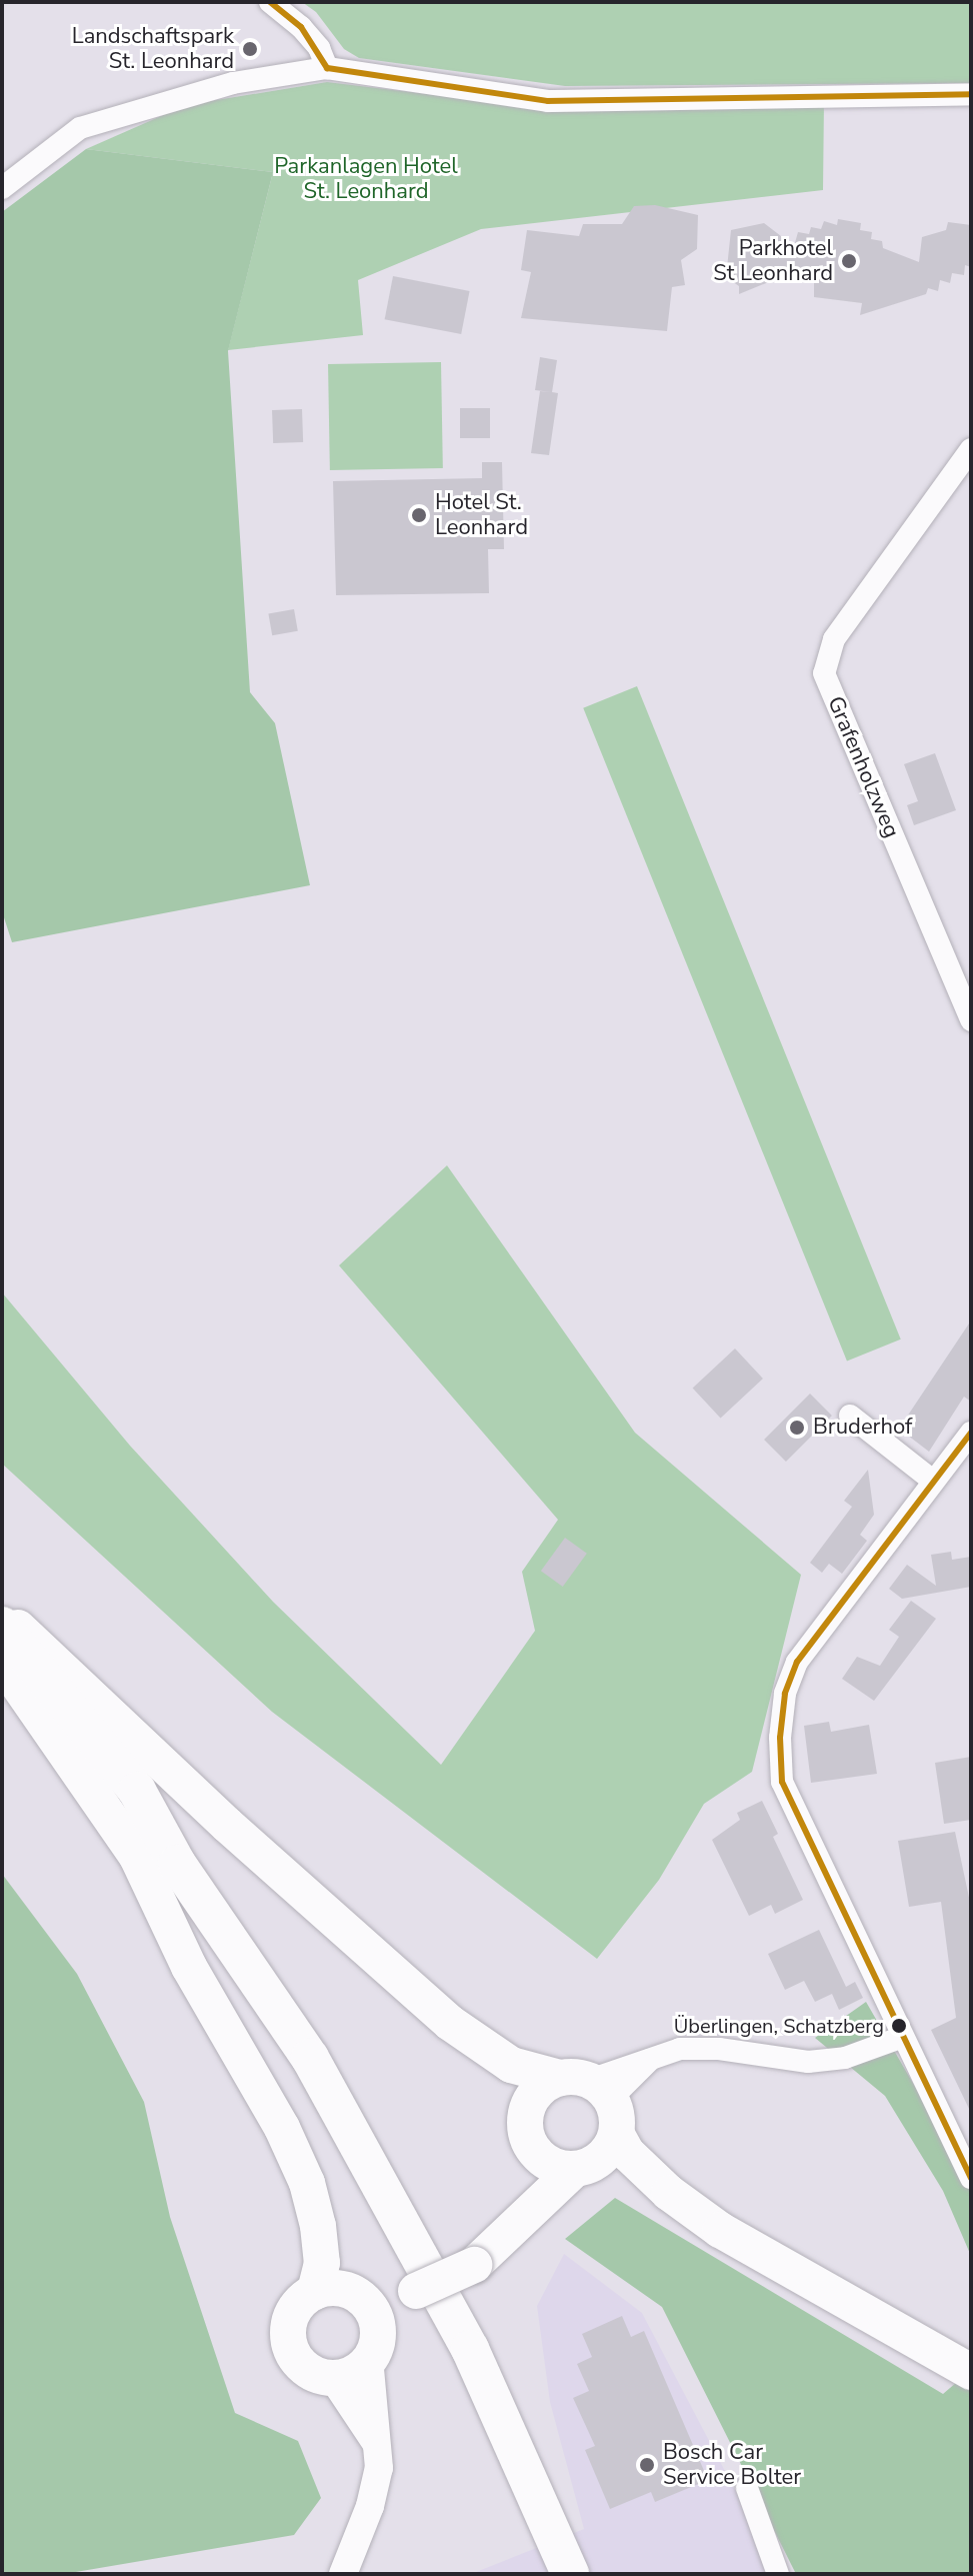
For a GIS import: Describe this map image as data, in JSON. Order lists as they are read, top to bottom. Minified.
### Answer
{"streets":{"street":["Grafenholzweg"]},"parks":["Parkanlagen Hotel St. Leonhard"],"places":["Landschaftspark St. Leonhard","Parkhotel St Leonhard","Hotel St. Leonhard","Bruderhof","Überlingen, Schatzberg","Bosch Car Service Bolter"]}
